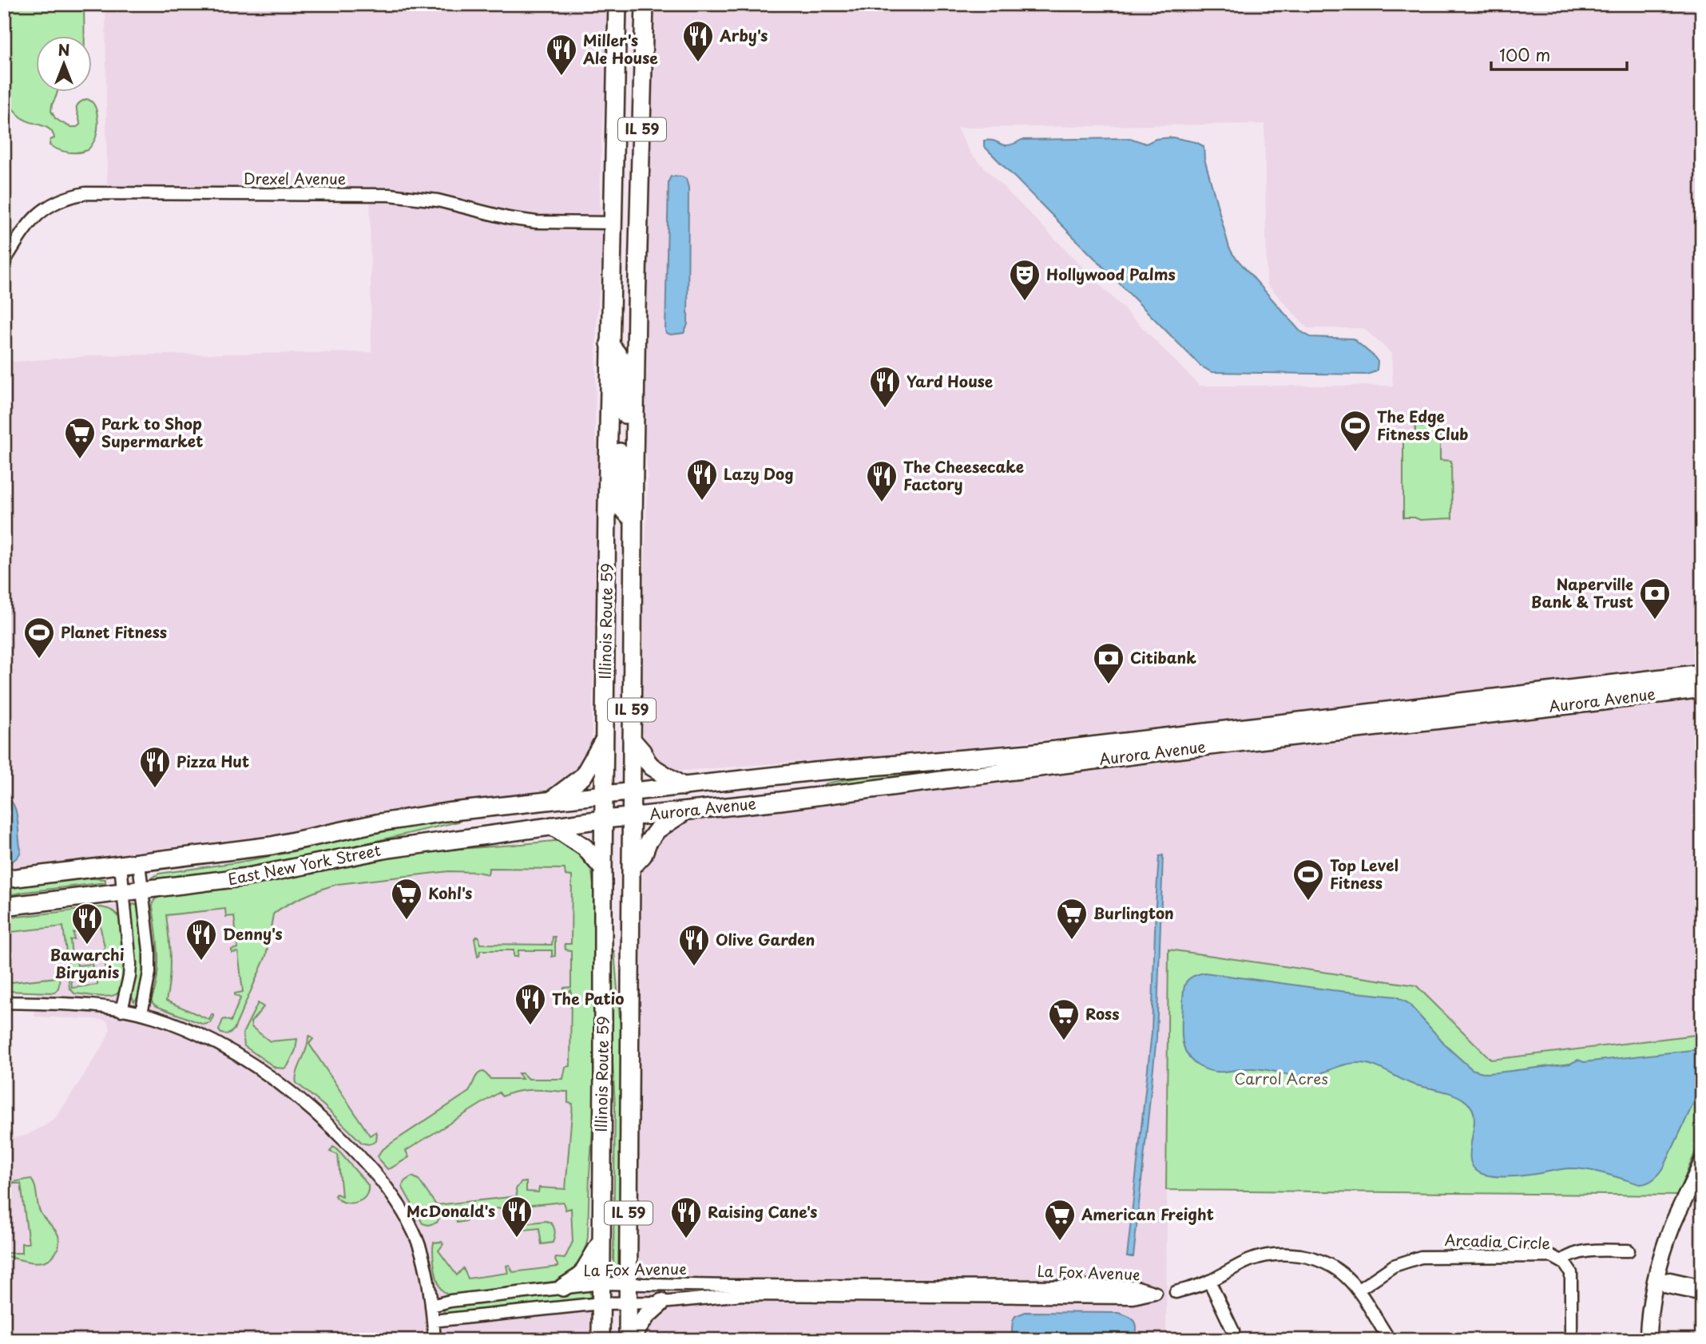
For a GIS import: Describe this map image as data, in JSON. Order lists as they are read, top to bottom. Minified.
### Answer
{"streets":{"main road":["IL 59","Illinois Route 59","Aurora Avenue","East New York Street"],"street":["Drexel Avenue","Arcadia Circle","La Fox Avenue"]},"crossings":[["IL 59","Illinois Route 59"],["Drexel Avenue","Illinois Route 59"],["Illinois Route 59","Aurora Avenue"],["Illinois Route 59","East New York Street"],["Illinois Route 59","La Fox Avenue"],["Aurora Avenue","East New York Street"]],"parks":["Carrol Acres"],"places":{"restaurant":["Arby's","Miller's Ale House","Yard House","Lazy Dog","The Cheesecake Factory","Pizza Hut","Bawarchi Biryanis","Denny's","Olive Garden","The Patio","McDonald's","Raising Cane's"],"theatre":["Hollywood Palms"],"sports":["The Edge Fitness Club","Planet Fitness","Top Level Fitness"],"supermarket":["Park to Shop Supermarket","Kohl's","Burlington","Ross","American Freight"],"bank":["Naperville Bank & Trust","Citibank"]},"scale_bar":"100 m","north":"top"}
